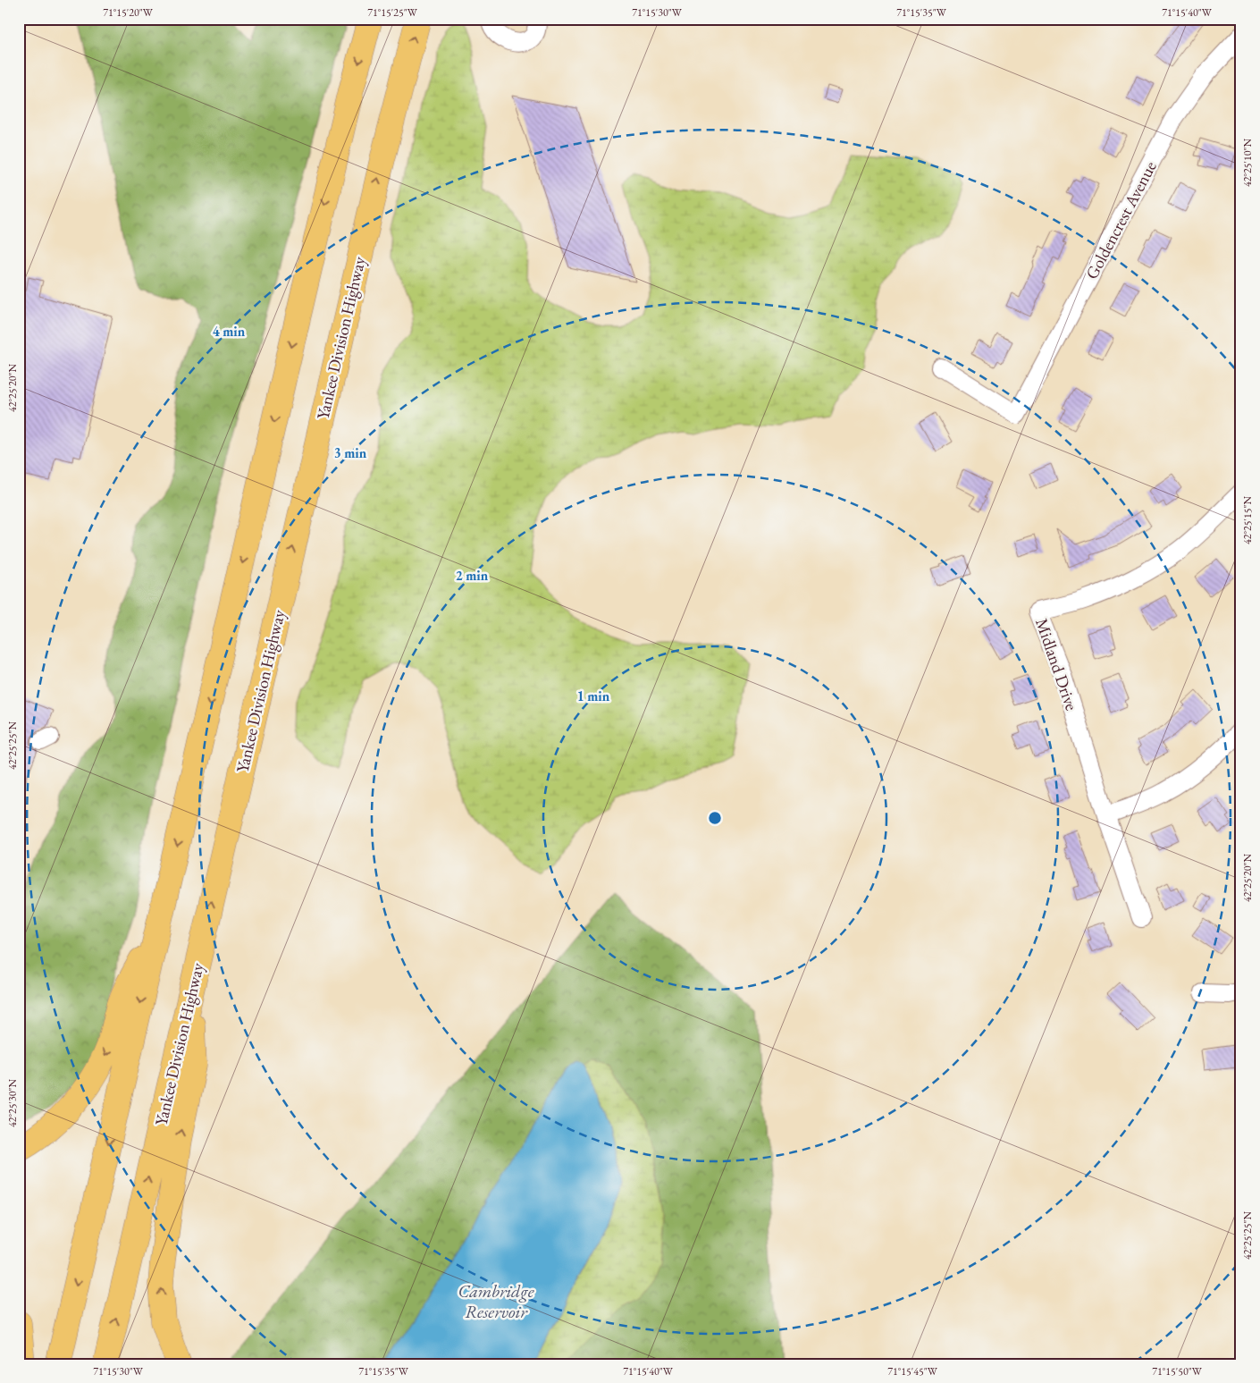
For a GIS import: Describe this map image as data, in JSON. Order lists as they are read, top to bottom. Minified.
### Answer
{"streets":{"highway":["Yankee Division Highway"],"street":["Goldencrest Avenue","Midland Drive"]},"water":["Cambridge Reservoir"],"coordinates":["71°15'20\"W","71°15'25\"W","71°15'30\"W","71°15'35\"W","71°15'40\"W","42°25'10\"N","42°25'20\"N","42°25'15\"N","42°25'25\"N","42°25'30\"N","71°15'45\"W","71°15'50\"W"],"rings":["4 min","3 min","2 min","1 min"]}
